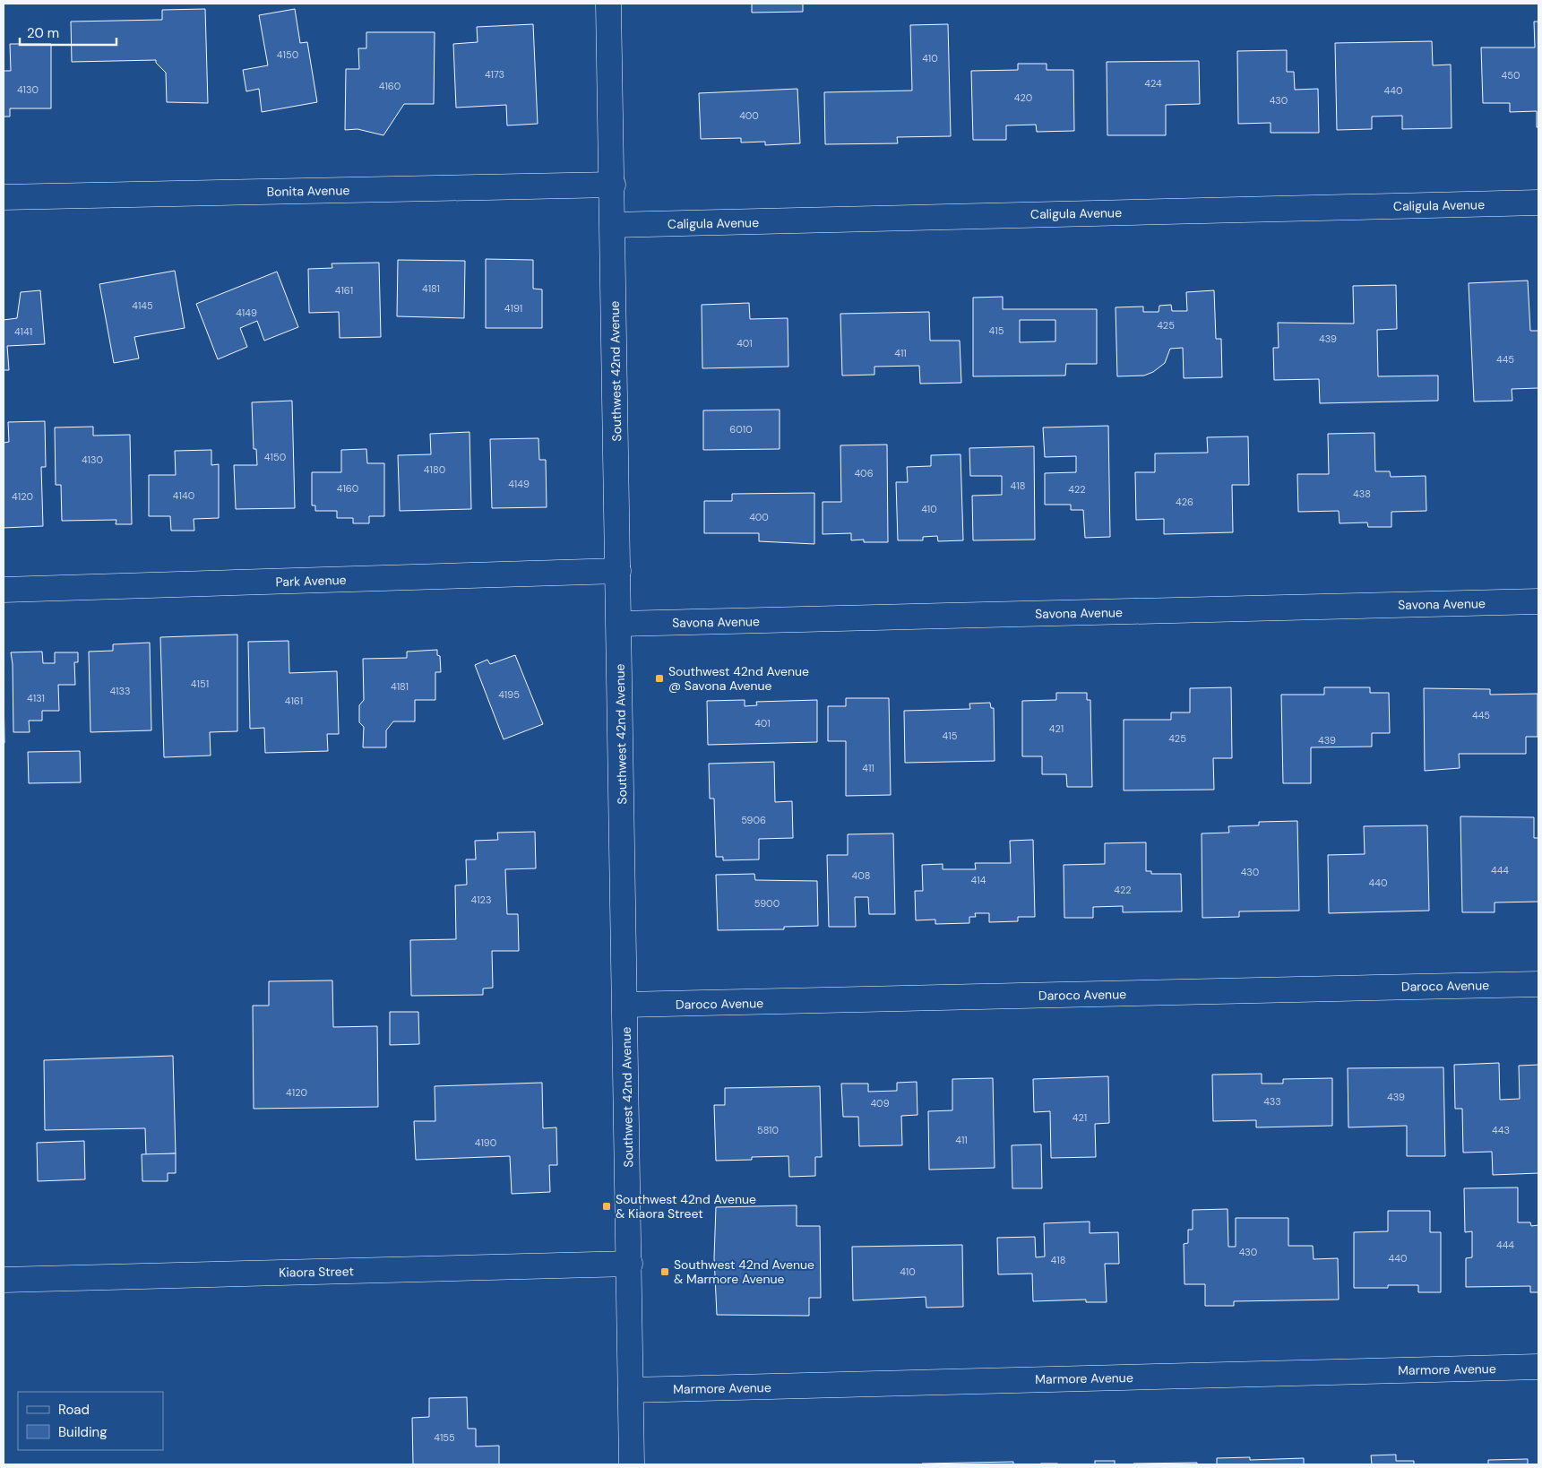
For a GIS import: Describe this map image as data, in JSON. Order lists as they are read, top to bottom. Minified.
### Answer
{"streets":{"street":["Bonita Avenue","Caligula Avenue","Southwest 42nd Avenue","Park Avenue","Savona Avenue","Daroco Avenue","Kiaora Street","Marmore Avenue"]},"crossings":[["Bonita Avenue","Southwest 42nd Avenue"],["Caligula Avenue","Southwest 42nd Avenue"],["Southwest 42nd Avenue","Park Avenue"],["Southwest 42nd Avenue","Savona Avenue"],["Southwest 42nd Avenue","Daroco Avenue"],["Southwest 42nd Avenue","Kiaora Street"],["Southwest 42nd Avenue","Marmore Avenue"]],"places":{"transit":["Southwest 42nd Avenue @ Savona Avenue","Southwest 42nd Avenue & Kiaora Street","Southwest 42nd Avenue & Marmore Avenue"]},"house_numbers":["4150","410","4173","450","424","4160","4130","440","420","430","400","4181","4161","4145","4191","4149","425","415","4141","439","401","411","445","6010","4150","4130","4180","406","4149","418","4160","422","438","4140","4120","426","410","400","4151","4181","4133","4195","4131","4161","445","401","421","415","425","439","411","5906","444","430","408","414","440","422","4123","5900","4120","439","433","409","421","5810","443","411","4190","444","430","440","418","410","4155"],"legend":["Road","Building"],"scale_bar":"20 m"}
